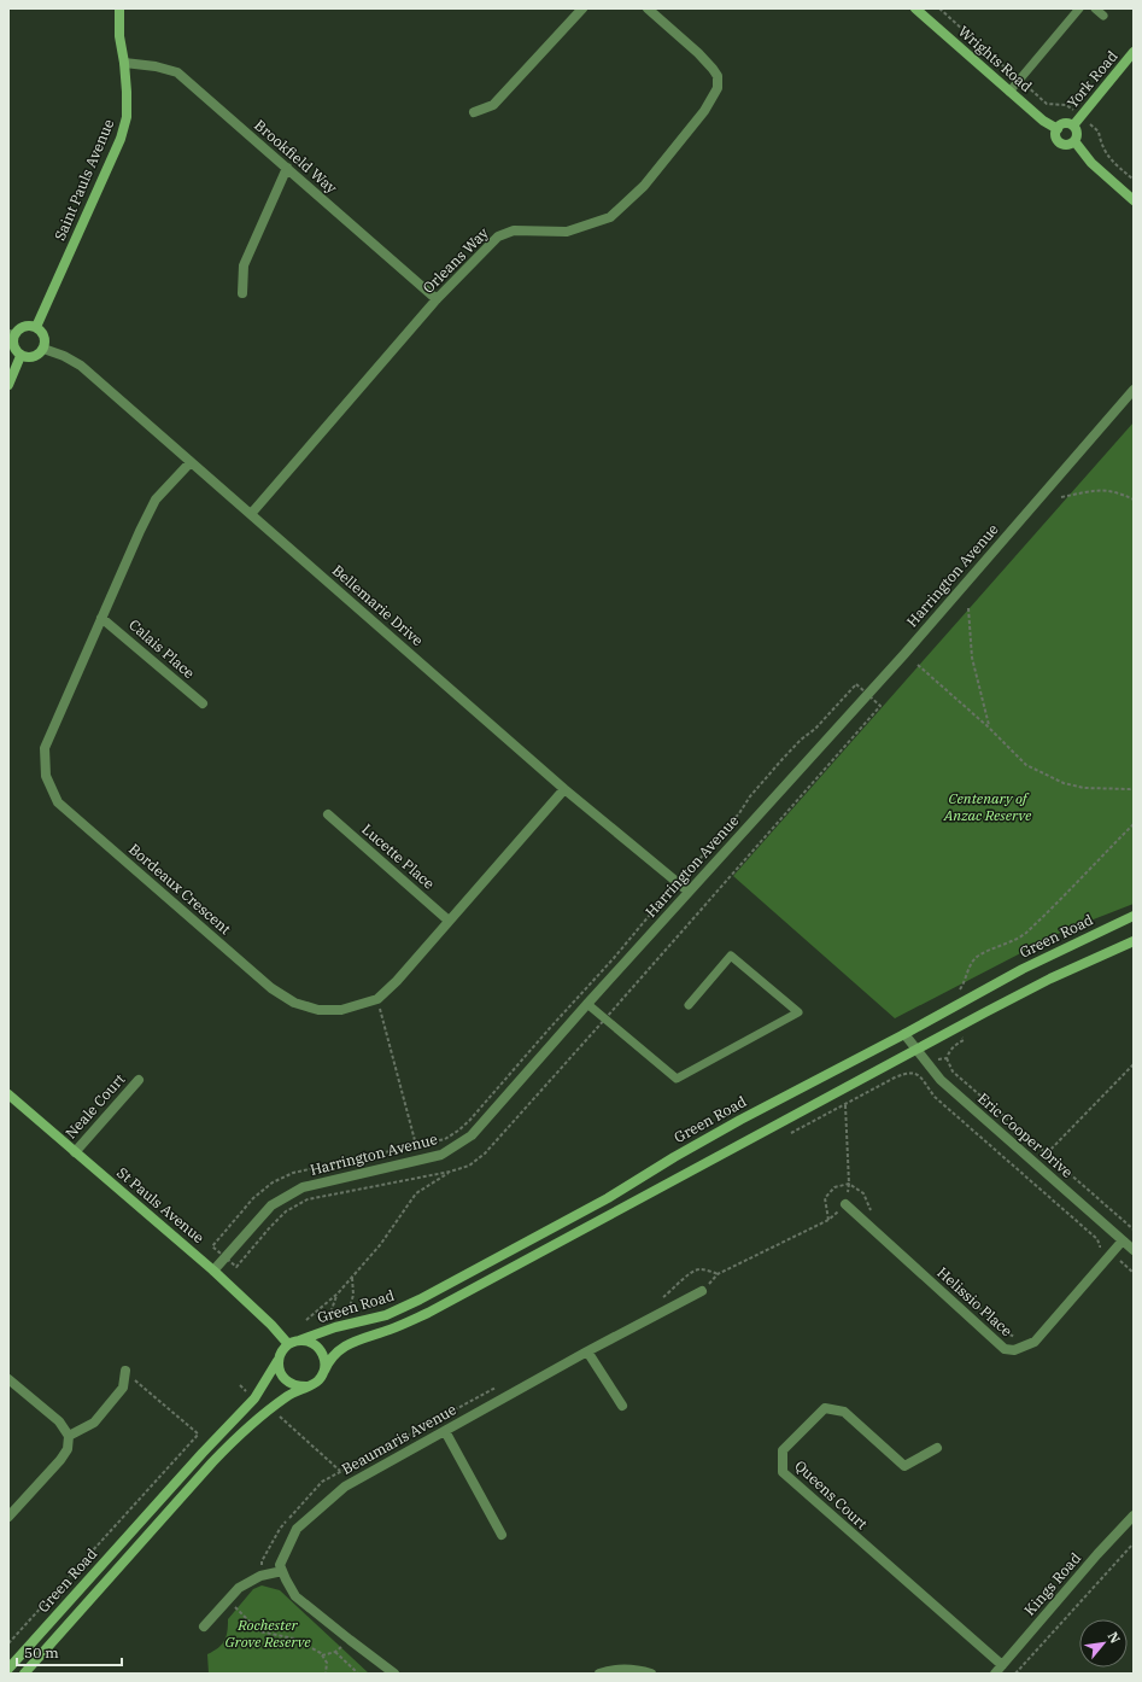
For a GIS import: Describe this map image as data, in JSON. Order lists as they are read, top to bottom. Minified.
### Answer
{"streets":{"main road":["Wrights Road","York Road","Saint Pauls Avenue","Green Road","St Pauls Avenue"],"street":["Brookfield Way","Orleans Way","Harrington Avenue","Bellemarie Drive","Calais Place","Lucette Place","Bordeaux Crescent","Neale Court","Eric Cooper Drive","Helissio Place","Beaumaris Avenue","Queens Court","Kings Road"]},"crossings":[["Wrights Road","York Road"],["Brookfield Way","Saint Pauls Avenue"],["Brookfield Way","Orleans Way"],["Saint Pauls Avenue","Bellemarie Drive"],["Orleans Way","Bellemarie Drive"],["Harrington Avenue","Bellemarie Drive"],["Harrington Avenue","St Pauls Avenue"],["Bellemarie Drive","Bordeaux Crescent"],["Calais Place","Bordeaux Crescent"],["Lucette Place","Bordeaux Crescent"],["Green Road","Eric Cooper Drive"],["Green Road","St Pauls Avenue"],["Neale Court","St Pauls Avenue"],["Eric Cooper Drive","Helissio Place"],["Queens Court","Kings Road"]],"parks":["Centenary of Anzac Reserve","Rochester Grove Reserve"],"scale_bar":"50 m","north":"top right"}
